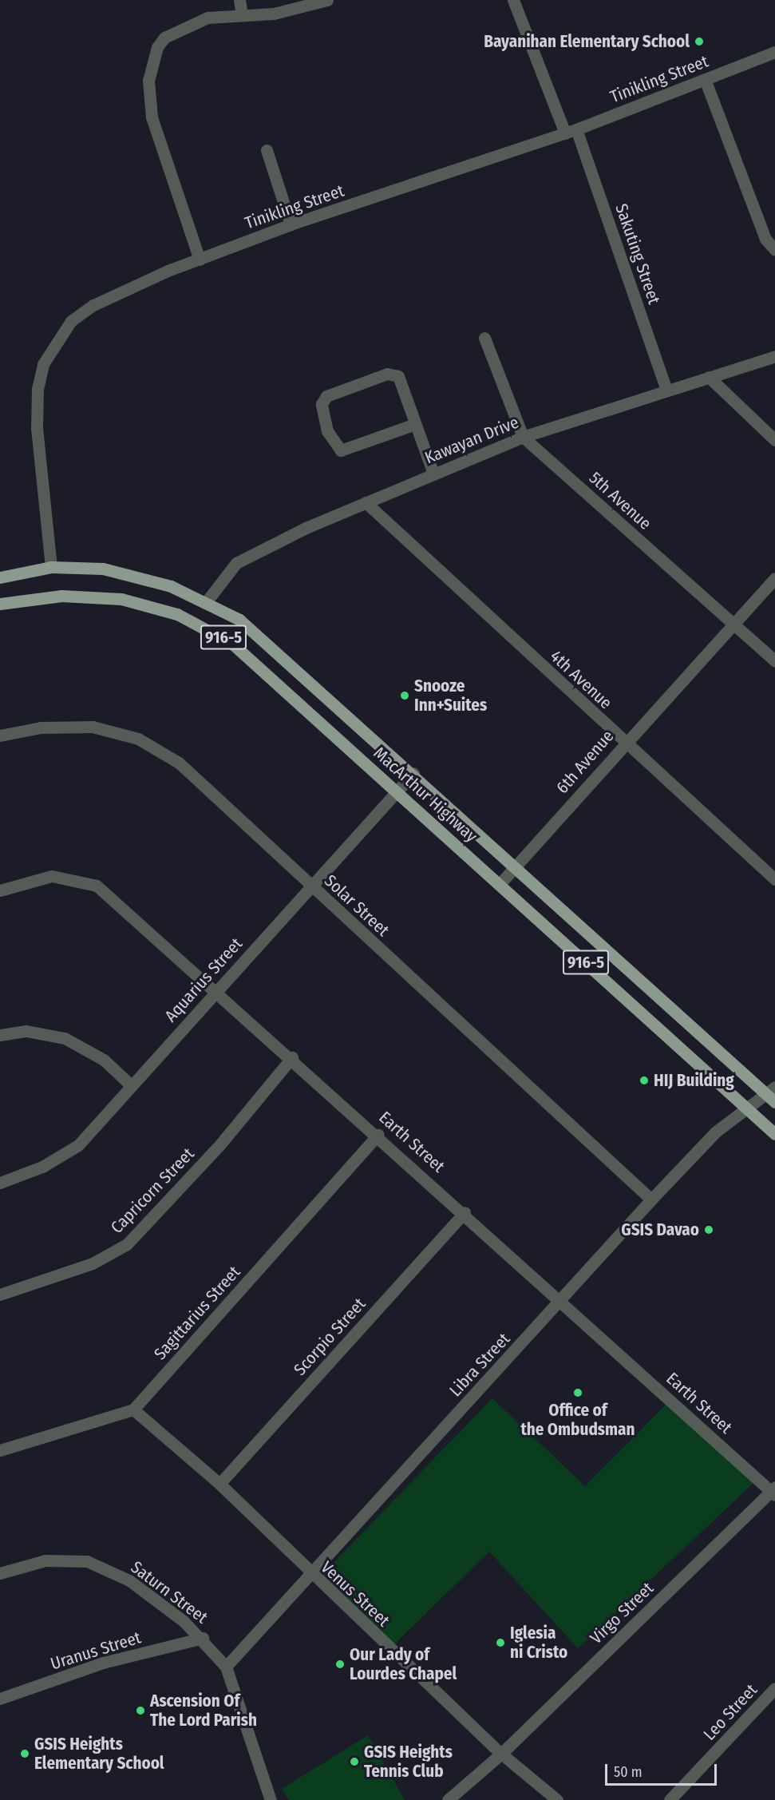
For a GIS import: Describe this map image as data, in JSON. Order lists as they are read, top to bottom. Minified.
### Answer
{"streets":{"main road":["916-5","MacArthur Highway"],"street":["Tinikling Street","Sakuting Street","Kawayan Drive","5th Avenue","4th Avenue","6th Avenue","Solar Street","Aquarius Street","Earth Street","Capricorn Street","Sagittarius Street","Scorpio Street","Libra Street","Saturn Street","Venus Street","Virgo Street","Uranus Street","Leo Street"]},"crossings":[["Tinikling Street","Sakuting Street"],["Tinikling Street","MacArthur Highway"],["Sakuting Street","Kawayan Drive"],["Kawayan Drive","5th Avenue"],["Kawayan Drive","4th Avenue"],["Kawayan Drive","MacArthur Highway"],["5th Avenue","6th Avenue"],["4th Avenue","6th Avenue"],["6th Avenue","MacArthur Highway"],["MacArthur Highway","Aquarius Street"],["MacArthur Highway","Libra Street"],["Solar Street","Aquarius Street"],["Solar Street","Libra Street"],["Aquarius Street","Earth Street"],["Earth Street","Capricorn Street"],["Earth Street","Sagittarius Street"],["Earth Street","Scorpio Street"],["Earth Street","Libra Street"],["Earth Street","Virgo Street"],["Sagittarius Street","Venus Street"],["Scorpio Street","Venus Street"],["Libra Street","Saturn Street"],["Libra Street","Venus Street"],["Saturn Street","Uranus Street"],["Venus Street","Virgo Street"]],"places":["Bayanihan Elementary School","Snooze Inn+Suites","HIJ Building","GSIS Davao","Office of the Ombudsman","Iglesia ni Cristo","Our Lady of Lourdes Chapel","Ascension Of The Lord Parish","GSIS Heights Elementary School","GSIS Heights Tennis Club"],"scale_bar":"50 m"}
